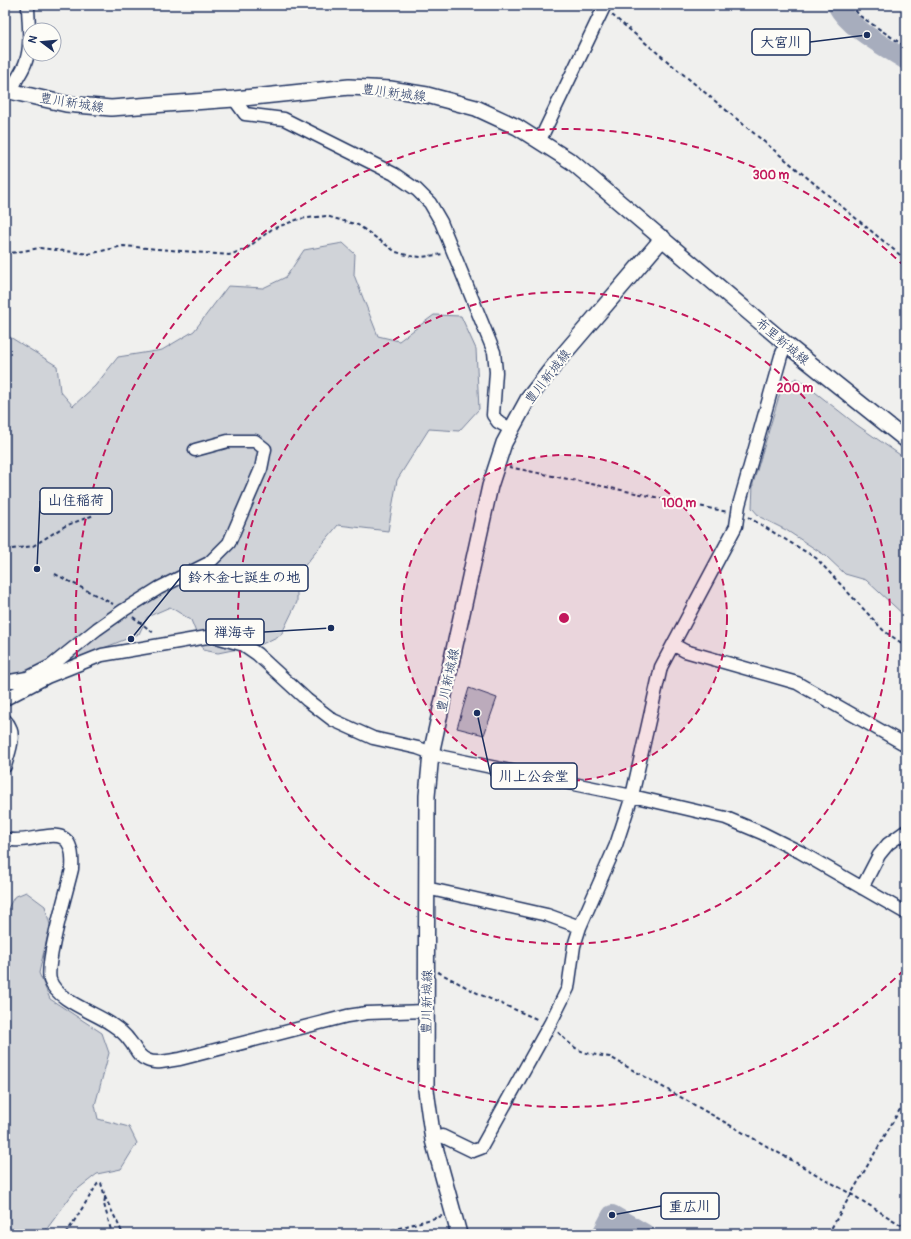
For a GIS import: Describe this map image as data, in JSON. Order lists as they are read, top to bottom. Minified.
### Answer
{"streets":{"main road":["豊川新城線","布里新城線"]},"crossings":[["豊川新城線","布里新城線"]],"places":["大宮川","山住稲荷","禅海寺","鈴木金七誕生の地","川上公会堂","重広川"],"north":"left","rings":["300 m","200 m","100 m"]}
